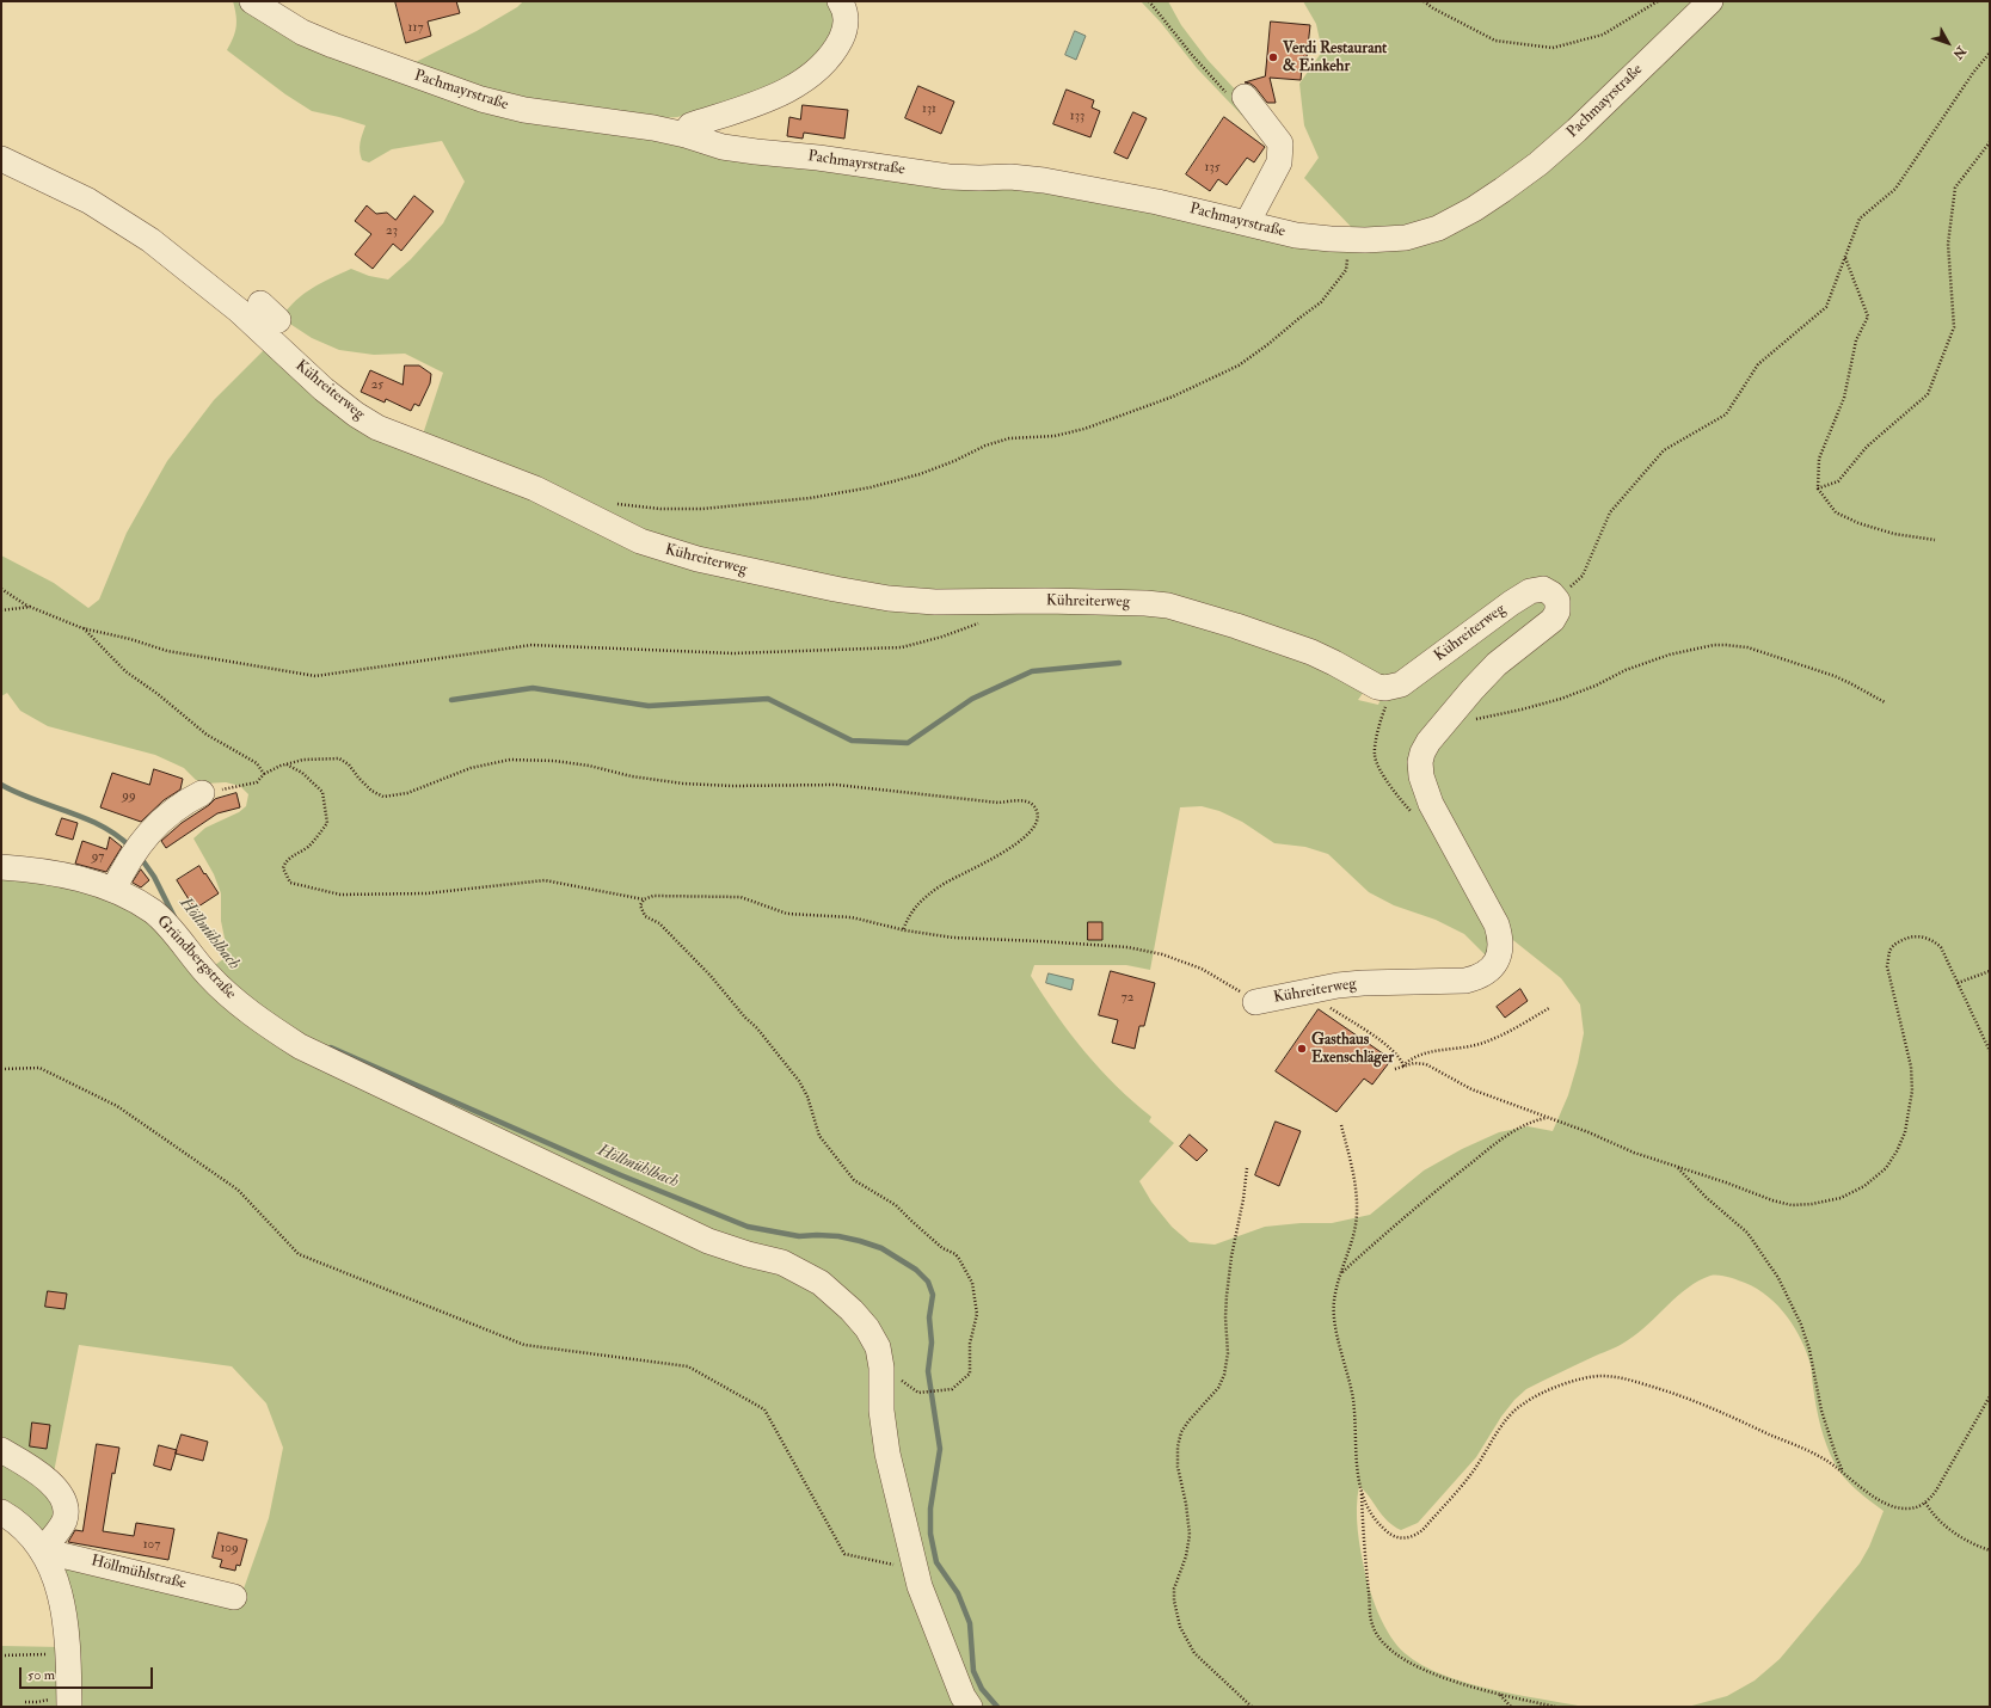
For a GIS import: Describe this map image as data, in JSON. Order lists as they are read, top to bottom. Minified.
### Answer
{"streets":{"street":["Pachmayrstraße","Kühreiterweg","Gründbergstraße","Höllmühlstraße"]},"water":["Höllmühlbach"],"places":["Verdi Restaurant & Einkehr","Gasthaus Exenschläger"],"house_numbers":["117","131","133","135","23","25","99","97","72","107","109"],"scale_bar":"50 m","north":"bottom right"}
